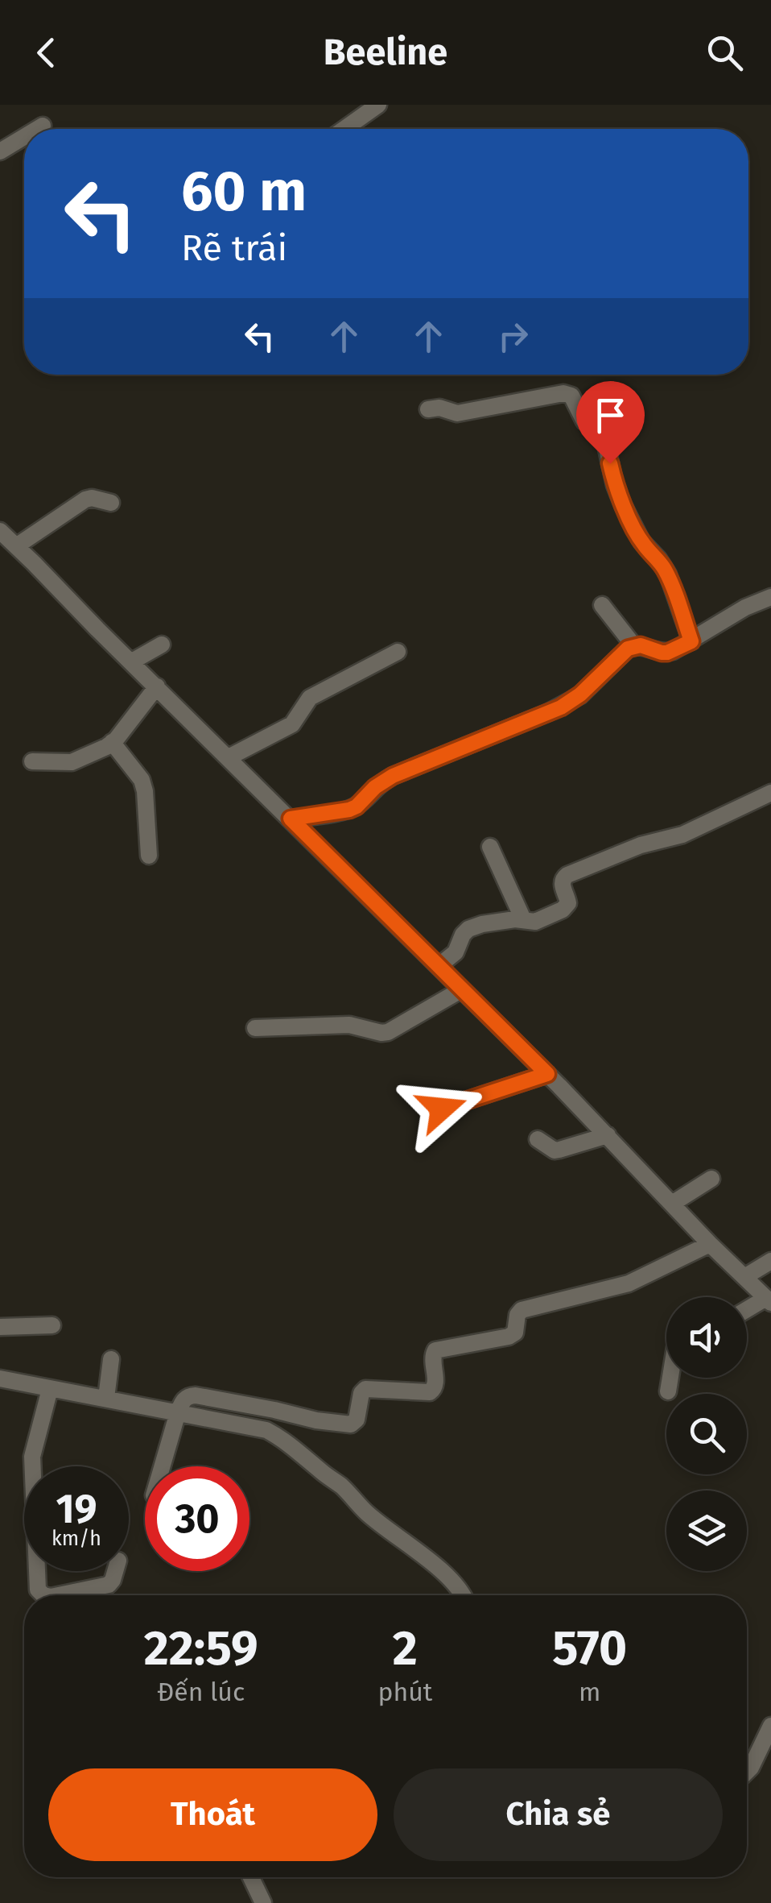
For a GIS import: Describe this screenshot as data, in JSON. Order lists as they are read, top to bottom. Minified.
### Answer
{"page":{"header":"Beeline","turn":["60 m","Rẽ trái"],"speed":"19 km/h","limit":"30","eta":["22:59","Đến lúc","2","phút","570","m"],"buttons":["Thoát","Chia sẻ"]}}
